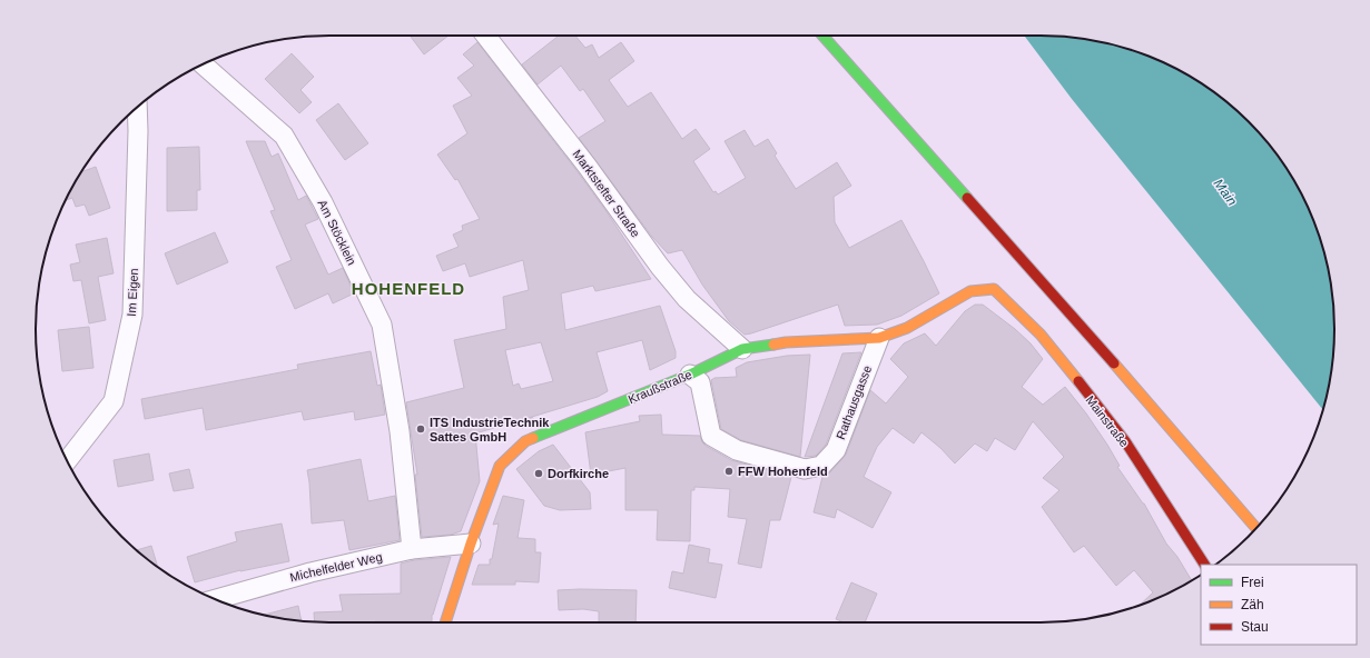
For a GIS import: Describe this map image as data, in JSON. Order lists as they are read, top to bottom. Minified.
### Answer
{"streets":{"street":["Marktstefter Straße","Am Stöcklein","Im Eigen","Kraußstraße","Rathausgasse","Mainstraße","Michelfelder Weg"]},"crossings":[["Marktstefter Straße","Kraußstraße"],["Am Stöcklein","Michelfelder Weg"],["Kraußstraße","Rathausgasse"],["Kraußstraße","Mainstraße"],["Kraußstraße","Michelfelder Weg"]],"districts":["HOHENFELD"],"water":["Main"],"places":["ITS IndustrieTechnik Sattes GmbH","FFW Hohenfeld","Dorfkirche"],"legend":["Frei","Zäh","Stau"]}
